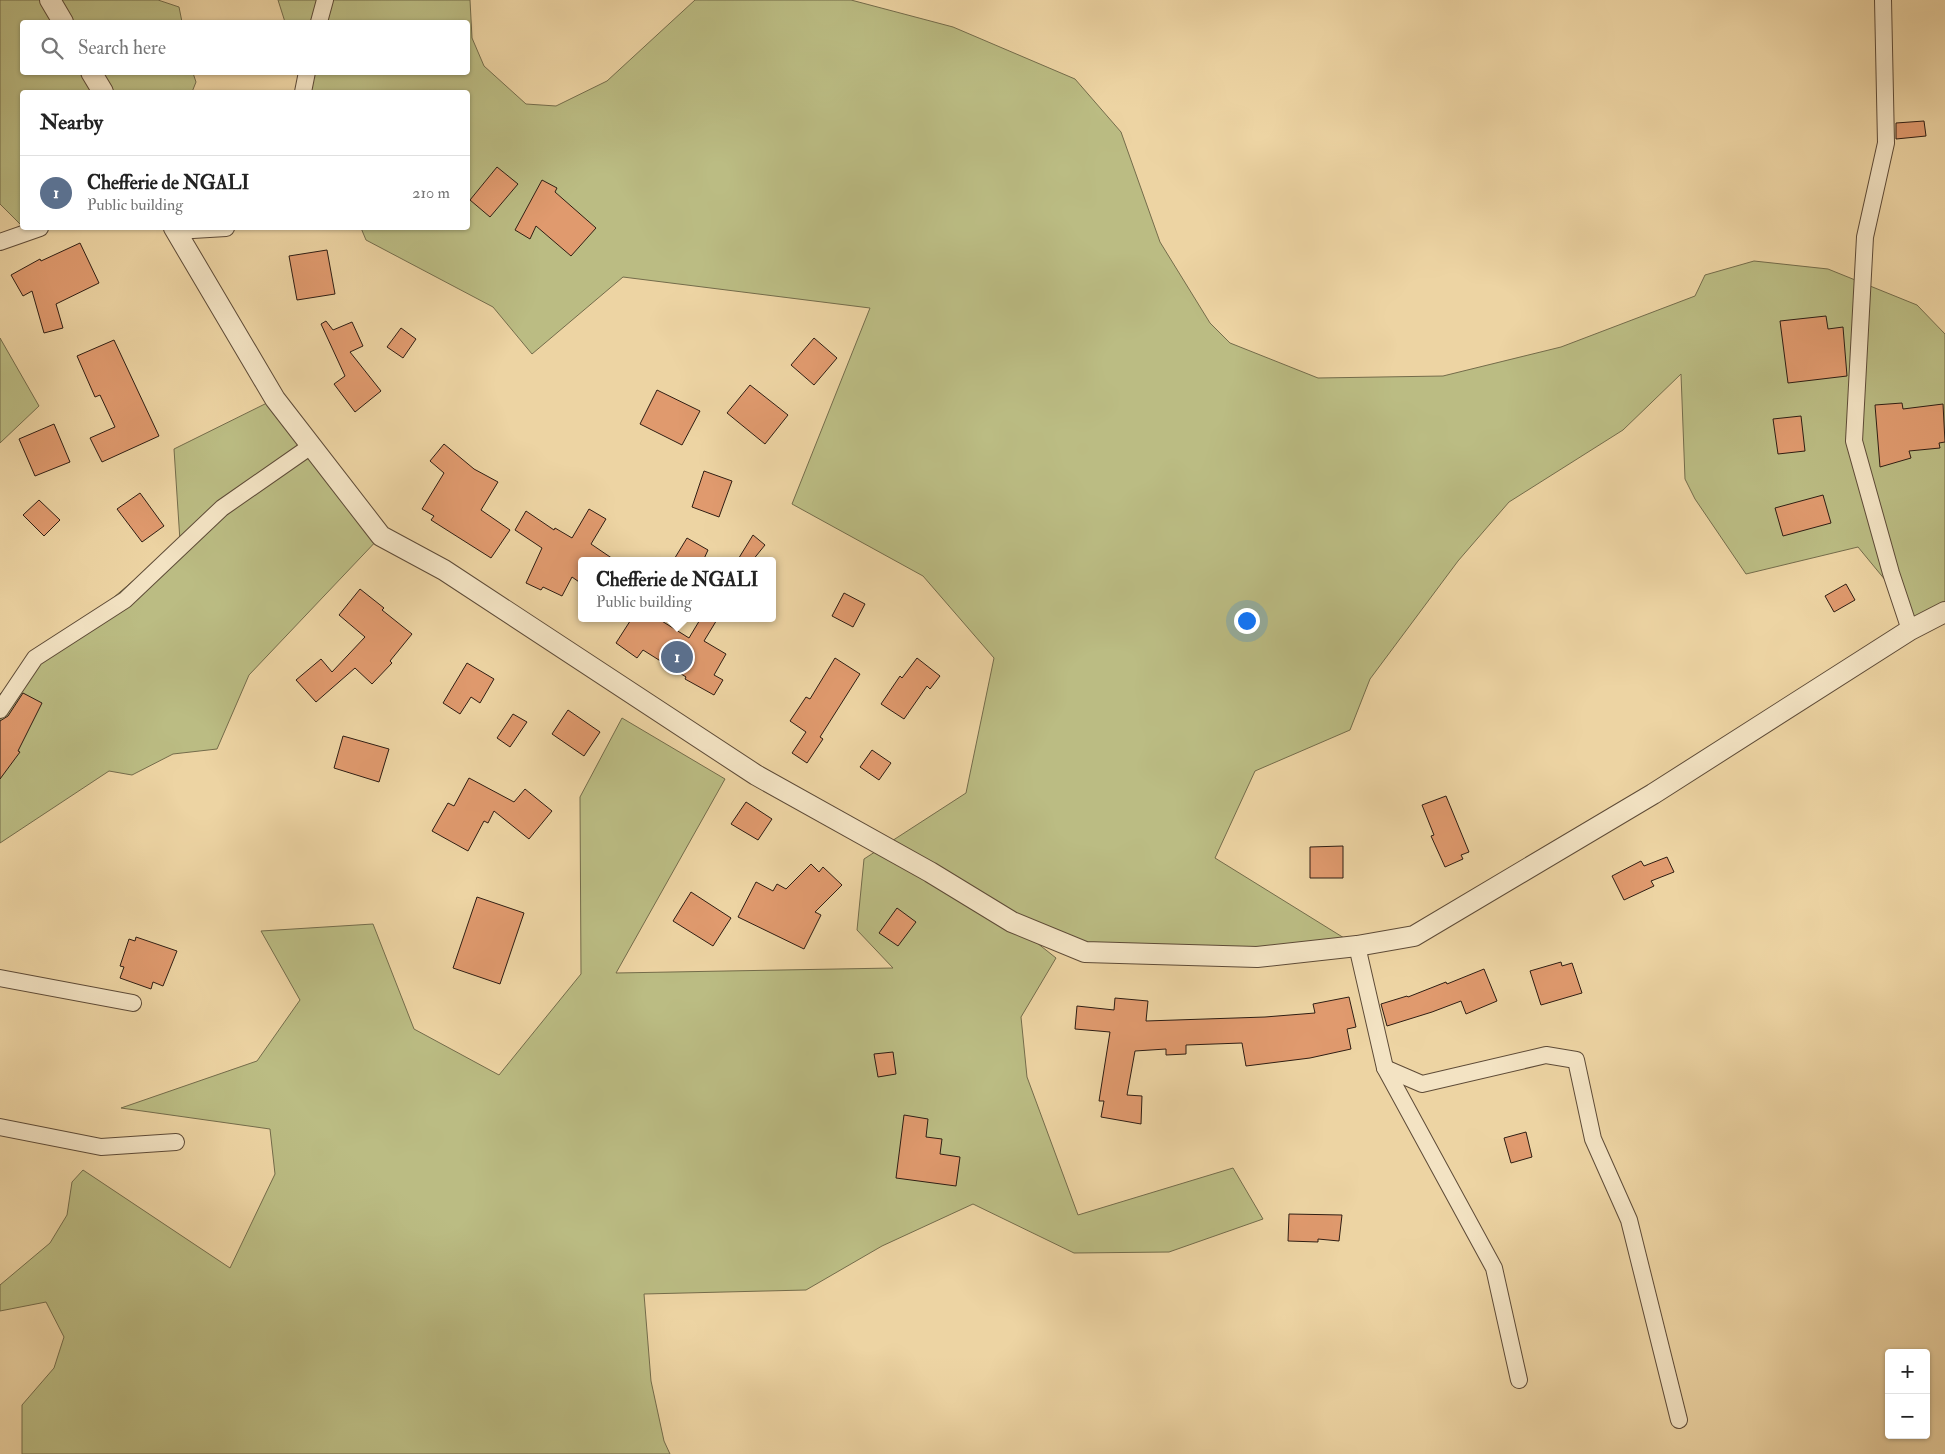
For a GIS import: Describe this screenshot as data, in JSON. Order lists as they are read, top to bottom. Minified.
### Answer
{"page":{"search":"Search here","heading":"Nearby","list":[{"mark":"1","name":"Chefferie de NGALI","note":"Public building","value":"210 m"}],"popup":["Chefferie de NGALI","Public building"],"pins":"1","map_buttons":["+","−"]}}
